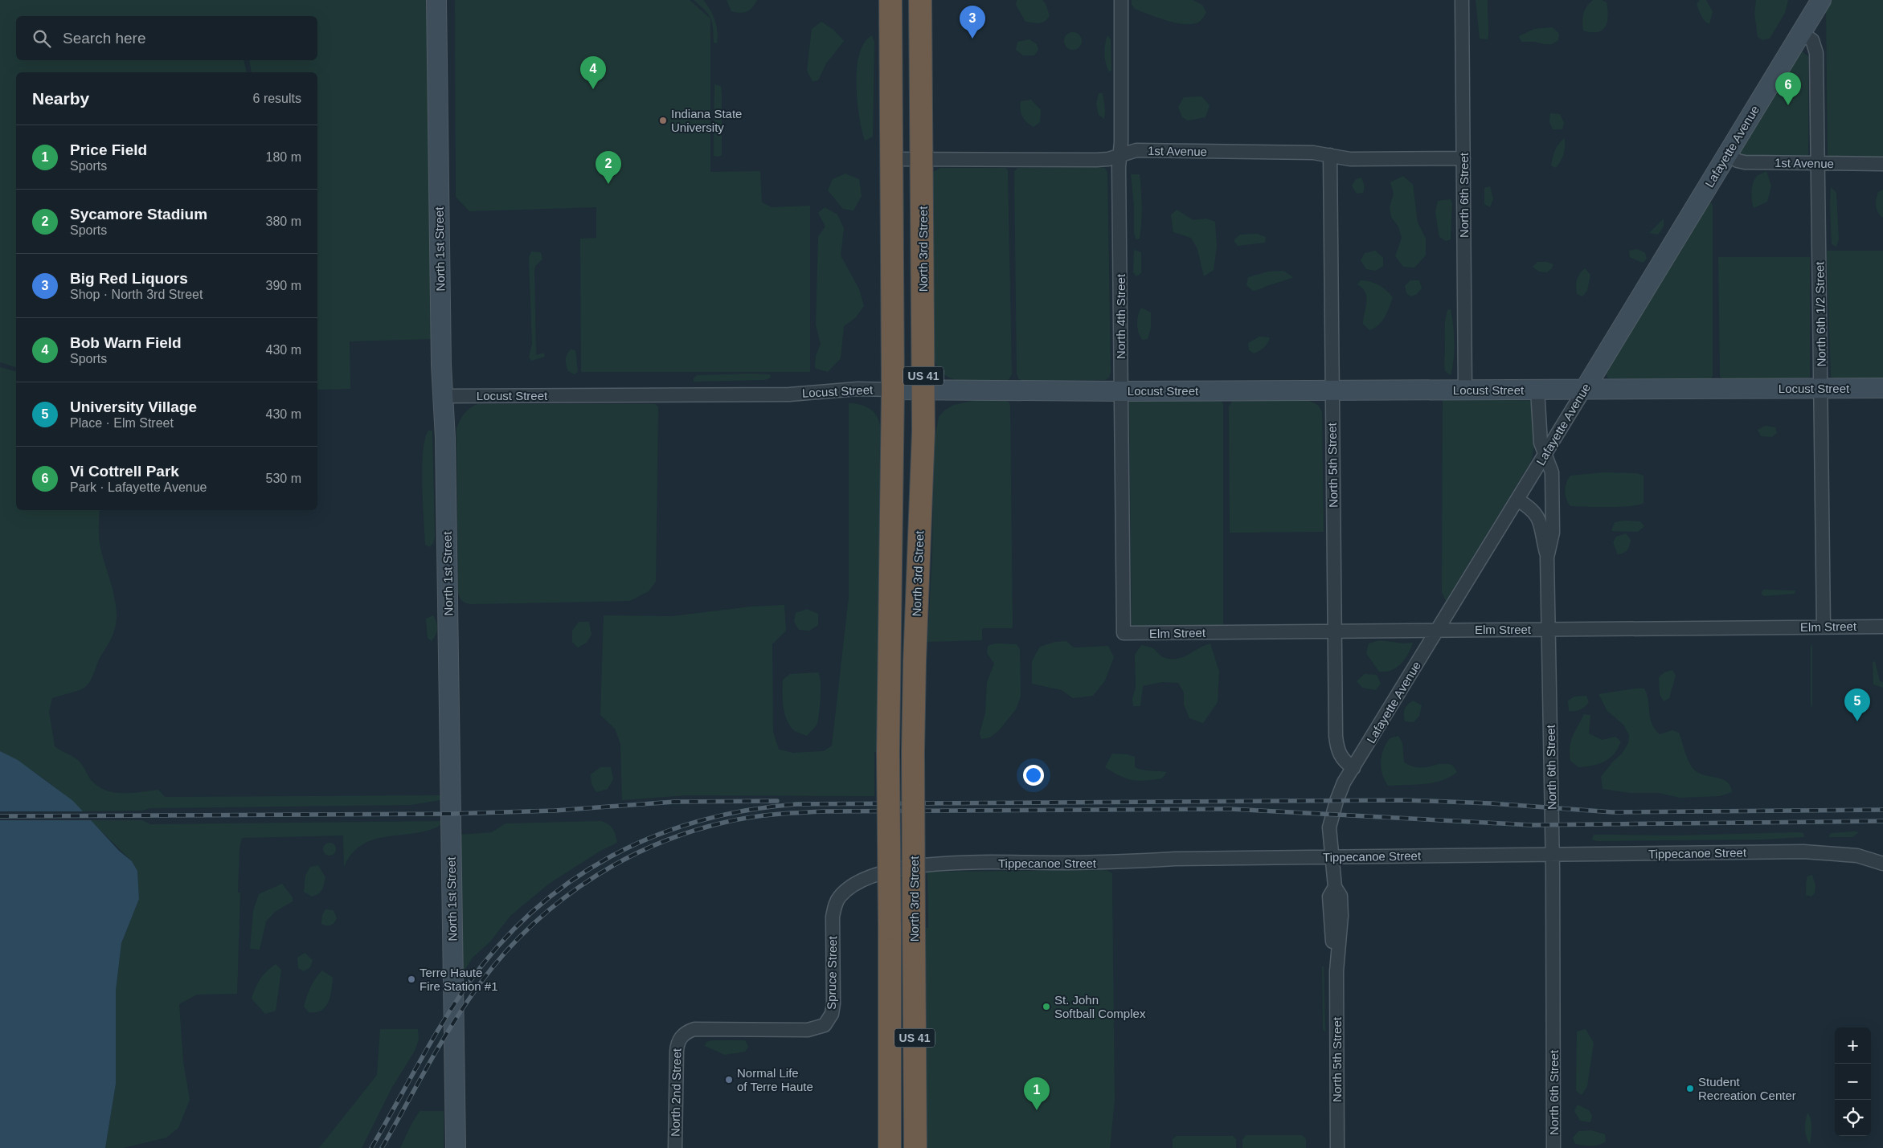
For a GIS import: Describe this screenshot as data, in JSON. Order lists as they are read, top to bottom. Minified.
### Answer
{"streets":{"highway":["North 3rd Street","US 41"],"street":["Lafayette Avenue","1st Avenue","North 6th Street","North 1st Street","North 6th 1/2 Street","North 4th Street","Locust Street","North 5th Street","Elm Street","Tippecanoe Street","Spruce Street","North 2nd Street"]},"crossings":[["Lafayette Avenue","1st Avenue"],["Lafayette Avenue","North 6th Street"],["Lafayette Avenue","North 6th 1/2 Street"],["Lafayette Avenue","Locust Street"],["Lafayette Avenue","North 5th Street"],["Lafayette Avenue","Elm Street"],["Lafayette Avenue","Tippecanoe Street"],["1st Avenue","North 6th Street"],["1st Avenue","North 3rd Street"],["1st Avenue","North 6th 1/2 Street"],["1st Avenue","North 4th Street"],["1st Avenue","North 5th Street"],["North 6th Street","Locust Street"],["North 6th Street","Elm Street"],["North 6th Street","Tippecanoe Street"],["North 1st Street","Locust Street"],["North 3rd Street","Locust Street"],["North 6th 1/2 Street","Locust Street"],["North 6th 1/2 Street","Elm Street"],["North 4th Street","Locust Street"],["North 4th Street","Elm Street"],["Locust Street","North 5th Street"],["North 5th Street","Elm Street"],["North 5th Street","Tippecanoe Street"],["Tippecanoe Street","Spruce Street"],["Spruce Street","North 2nd Street"]],"places":["Indiana State University","Terre Haute Fire Station #1","St. John Softball Complex","Normal Life of Terre Haute","Student Recreation Center"],"page":{"pins":["3","4","6","2","5","1"],"search":"Search here","heading":["Nearby","6 results"],"list":[{"mark":"1","name":"Price Field","note":"Sports","value":"180 m"},{"mark":"2","name":"Sycamore Stadium","note":"Sports","value":"380 m"},{"mark":"3","name":"Big Red Liquors","note":"Shop · North 3rd Street","value":"390 m"},{"mark":"4","name":"Bob Warn Field","note":"Sports","value":"430 m"},{"mark":"5","name":"University Village","note":"Place · Elm Street","value":"430 m"},{"mark":"6","name":"Vi Cottrell Park","note":"Park · Lafayette Avenue","value":"530 m"}],"map_buttons":["+","−"]}}
